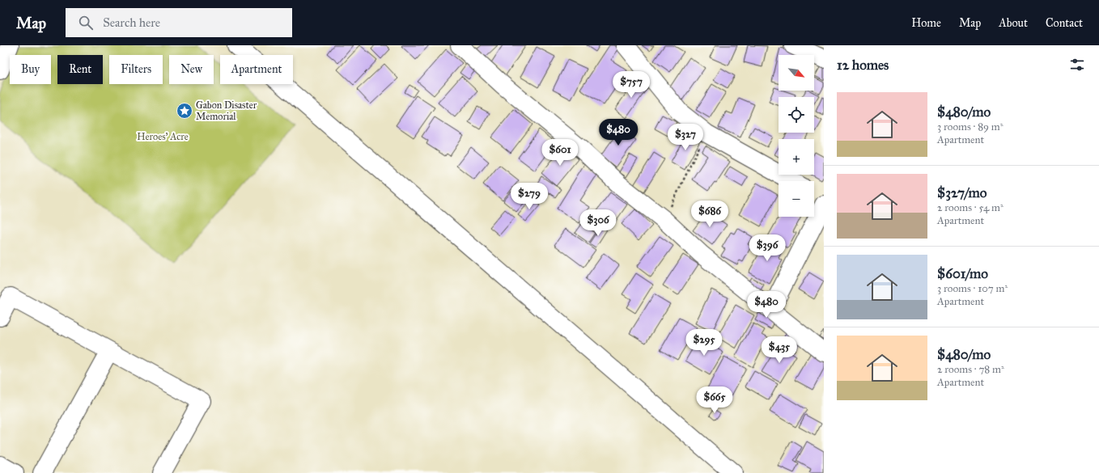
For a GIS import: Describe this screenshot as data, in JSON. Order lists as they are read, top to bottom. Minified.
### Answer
{"parks":["Heroes' Acre"],"places":{"place":["Gabon Disaster Memorial"]},"north":"bottom right","page":{"header":"Map","search":"Search here","nav":["Home","Map","About","Contact"],"heading":"12 homes","map_buttons":["+","−"],"chip":["Buy","Rent","Filters","New","Apartment"],"price":["$757","$480","$327","$601","$279","$686","$306","$396","$480","$295","$435","$665"],"list":[{"name":"$480/mo","note":"3 rooms · 89 m² · Apartment"},{"name":"$327/mo","note":"2 rooms · 54 m² · Apartment"},{"name":"$601/mo","note":"3 rooms · 107 m² · Apartment"},{"name":"$480/mo","note":"2 rooms · 78 m² · Apartment"}]}}
